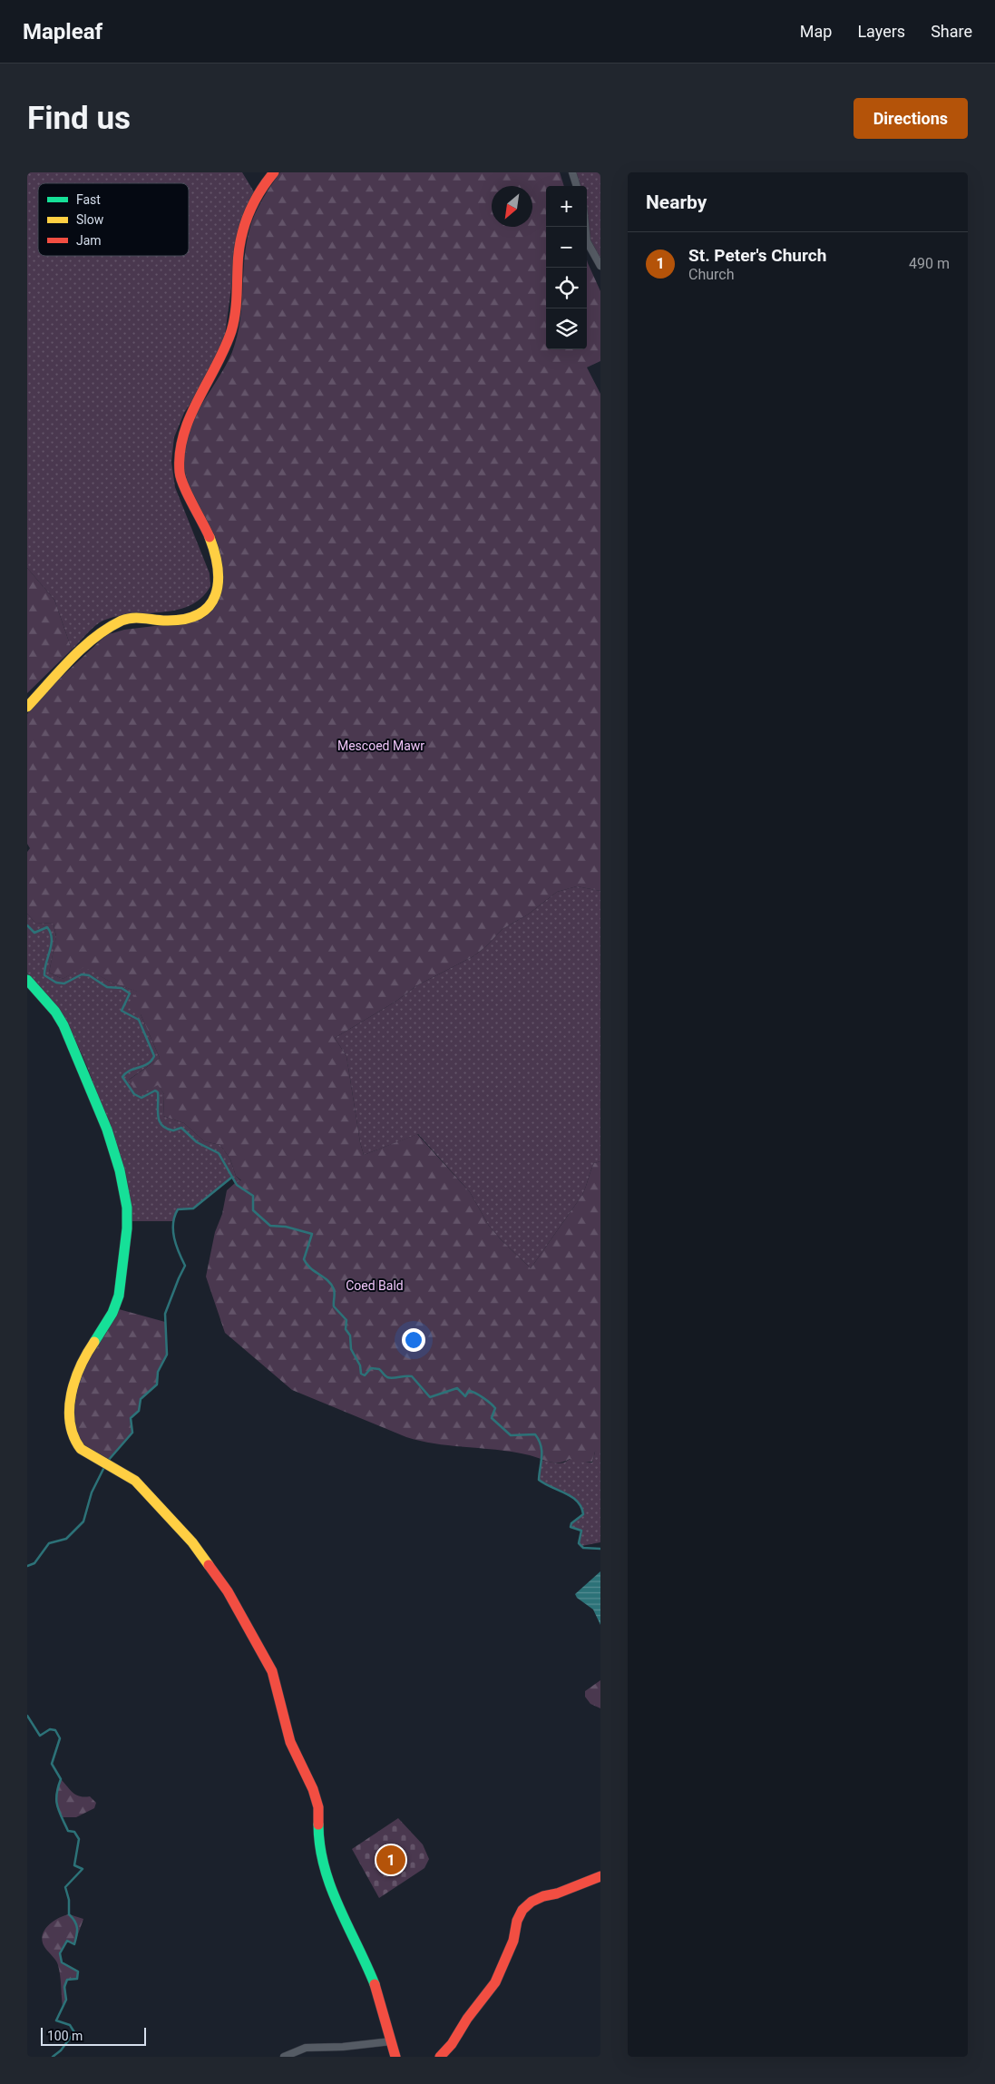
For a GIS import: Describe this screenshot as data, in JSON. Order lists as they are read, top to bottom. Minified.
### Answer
{"parks":["Mescoed Mawr","Coed Bald"],"legend":["Fast","Slow","Jam"],"scale_bar":"100 m","north":"bottom left","page":{"header":"Mapleaf","nav":["Map","Layers","Share"],"buttons":"Directions","title":"Find us","heading":"Nearby","map_buttons":["+","−"],"list":[{"mark":"1","name":"St. Peter's Church","note":"Church","value":"490 m"}],"pins":"1","scale":"100 m"}}
